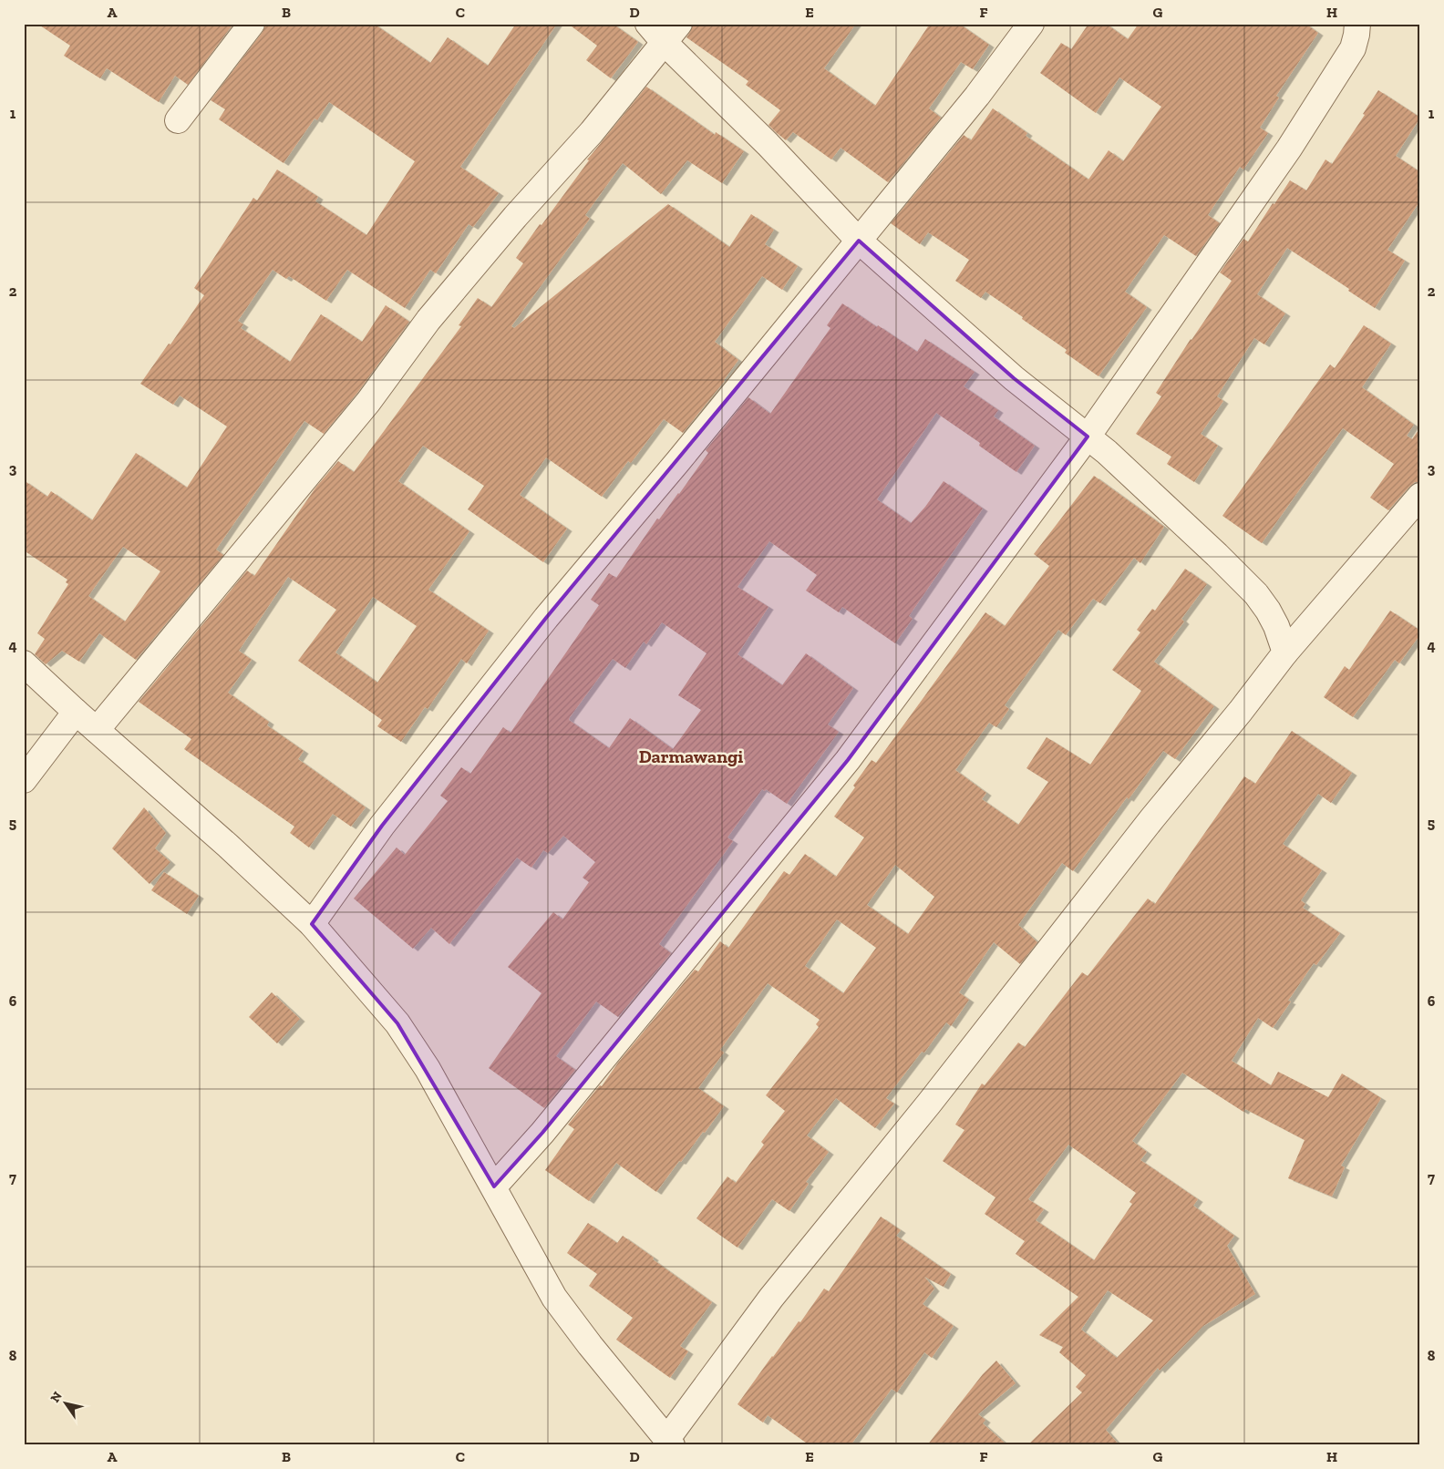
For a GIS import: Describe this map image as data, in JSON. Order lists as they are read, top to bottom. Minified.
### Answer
{"districts":["Darmawangi"],"north":"top left","grid":{"columns":["A","B","C","D","E","F","G","H"],"rows":["1","2","3","4","5","6","7","8"]}}
